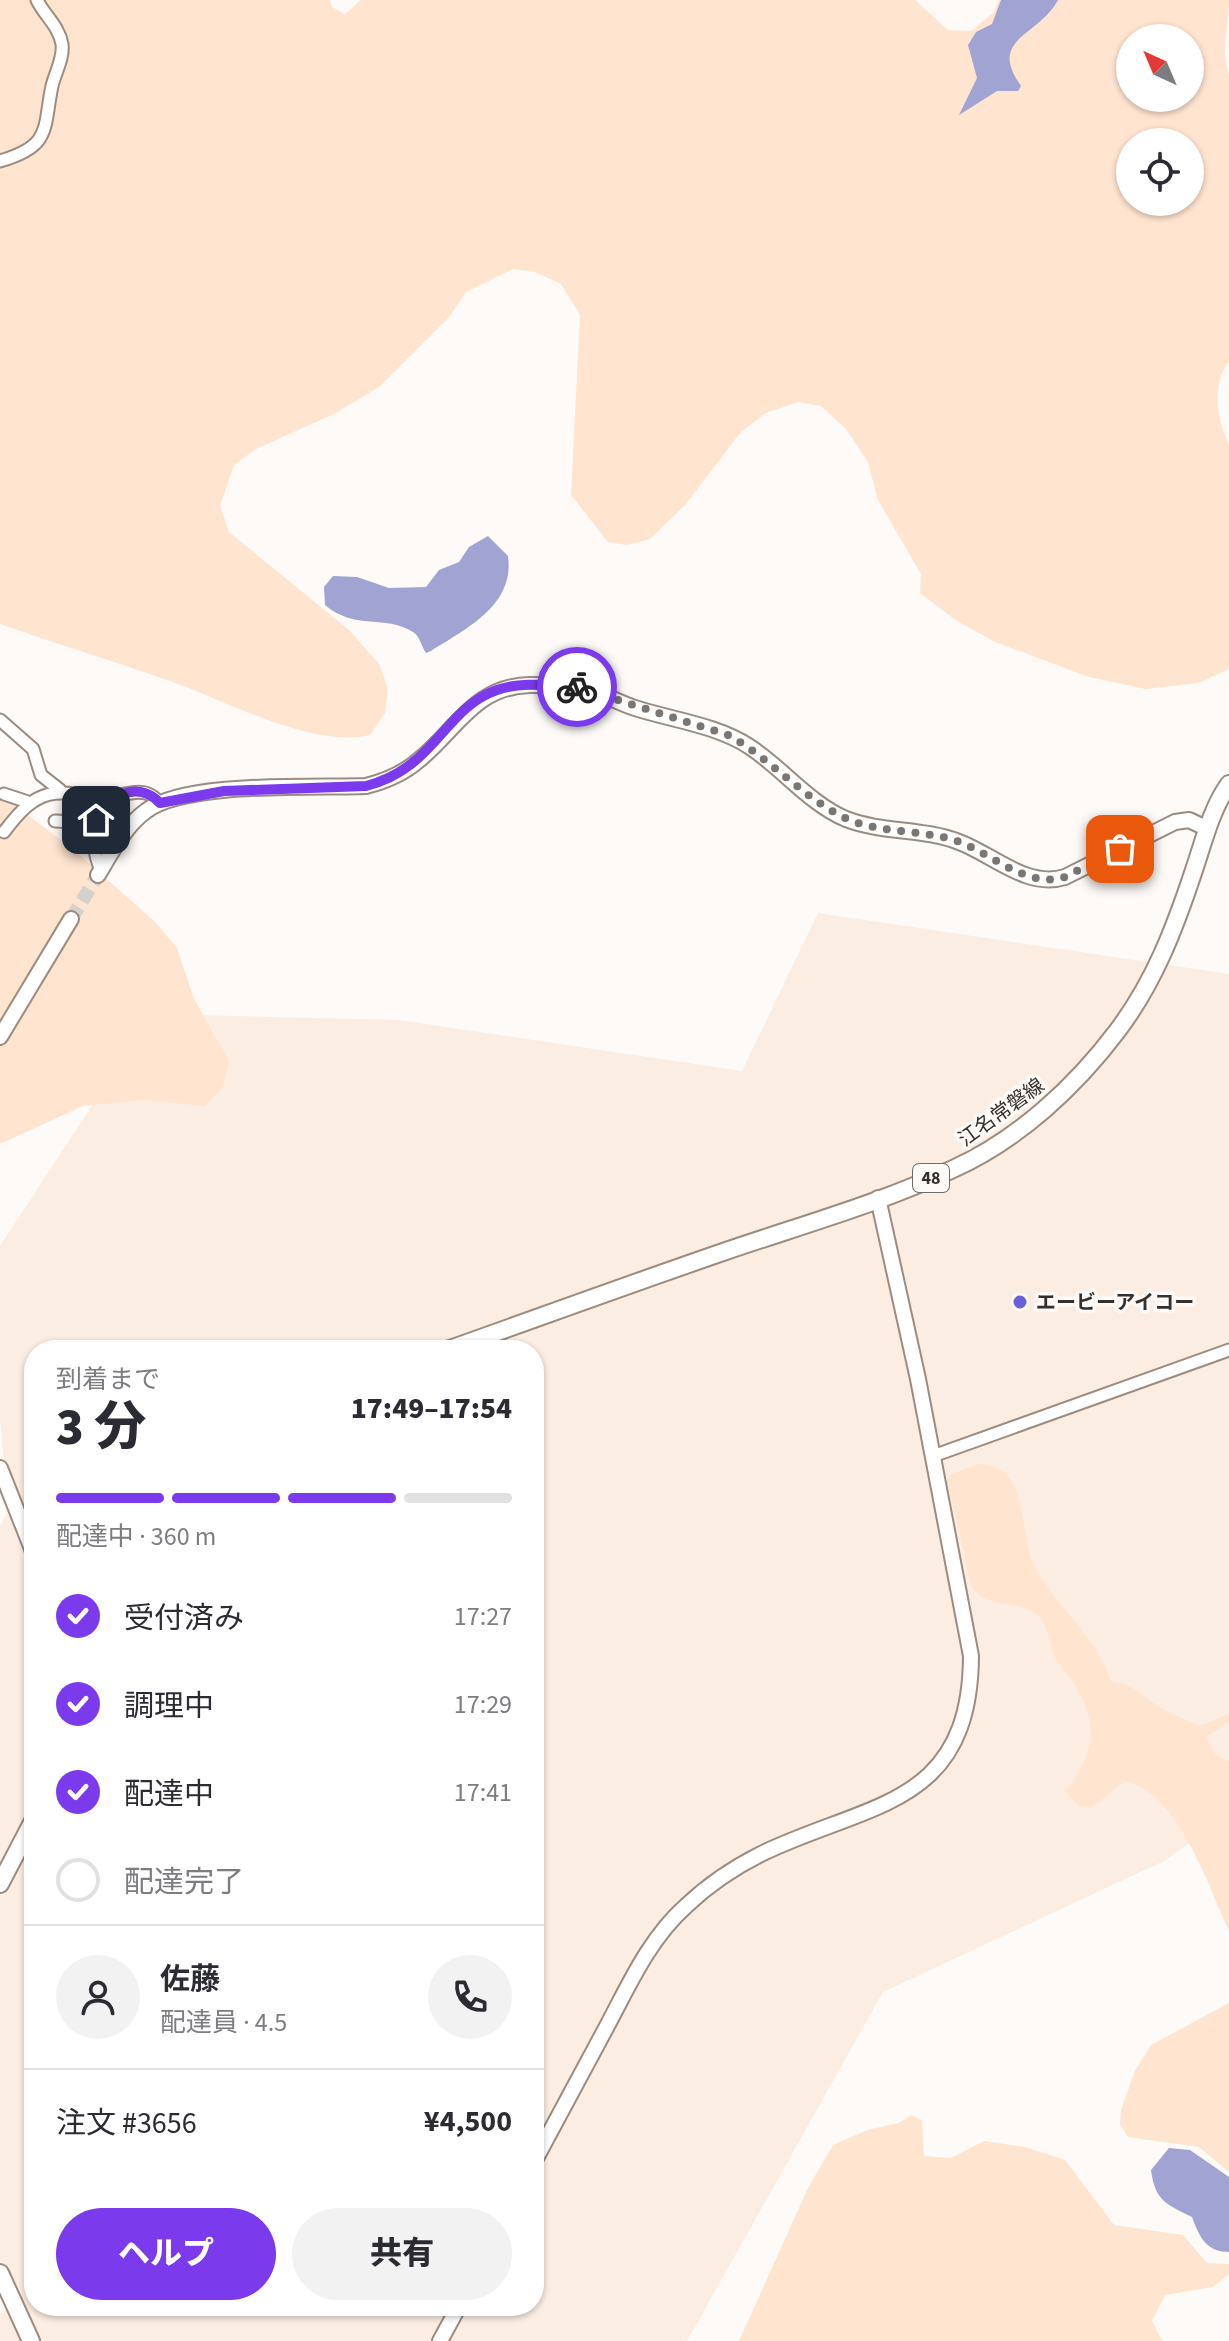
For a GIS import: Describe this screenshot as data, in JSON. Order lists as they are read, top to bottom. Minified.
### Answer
{"streets":{"main road":["江名常磐線","48"]},"places":["エービーアイコー"],"north":"top left","page":{"heading":["3 分","到着まで","17:49–17:54"],"panel":["佐藤","配達員 · 4.5","注文 #3656","¥4,500"],"bar":"配達中 · 360 m","list":[["受付済み","17:27"],["調理中","17:29"],["配達中","17:41"],"配達完了"],"buttons":["ヘルプ","共有"]}}
